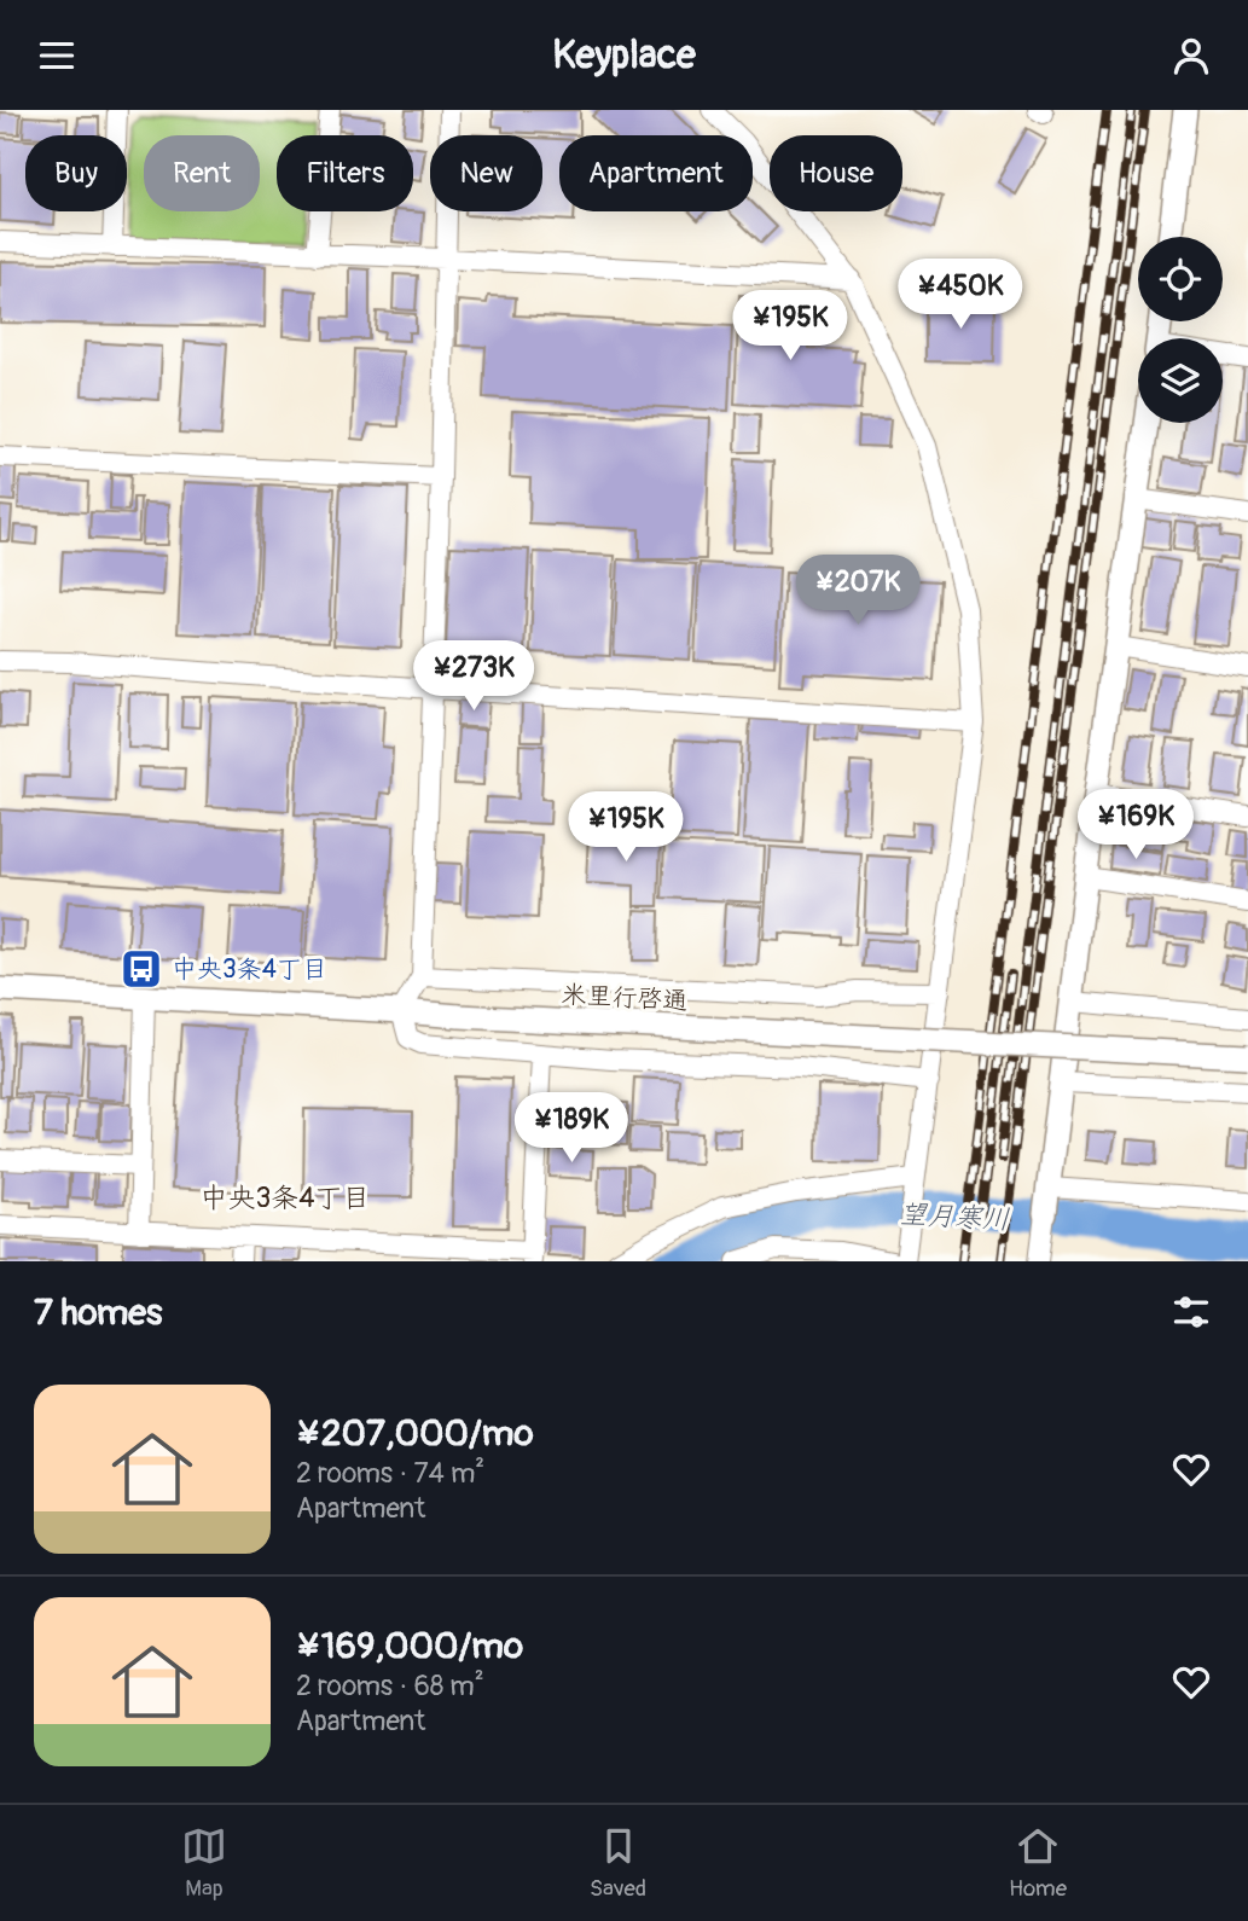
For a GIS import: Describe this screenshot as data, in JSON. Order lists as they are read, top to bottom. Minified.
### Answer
{"streets":{"street":["米里行啓通"]},"districts":["中央3条4丁目"],"water":["望月寒川"],"places":{"bus stop":["中央3条4丁目"]},"page":{"header":"Keyplace","chip":["Buy","Rent","Filters","New","Apartment","House"],"price":["¥450K","¥195K","¥207K","¥273K","¥169K","¥195K","¥189K"],"heading":"7 homes","list":[{"name":"¥207,000/mo","note":"2 rooms · 74 m² · Apartment"},{"name":"¥169,000/mo","note":"2 rooms · 68 m² · Apartment"}],"tabs":["Map","Saved","Home"]}}
